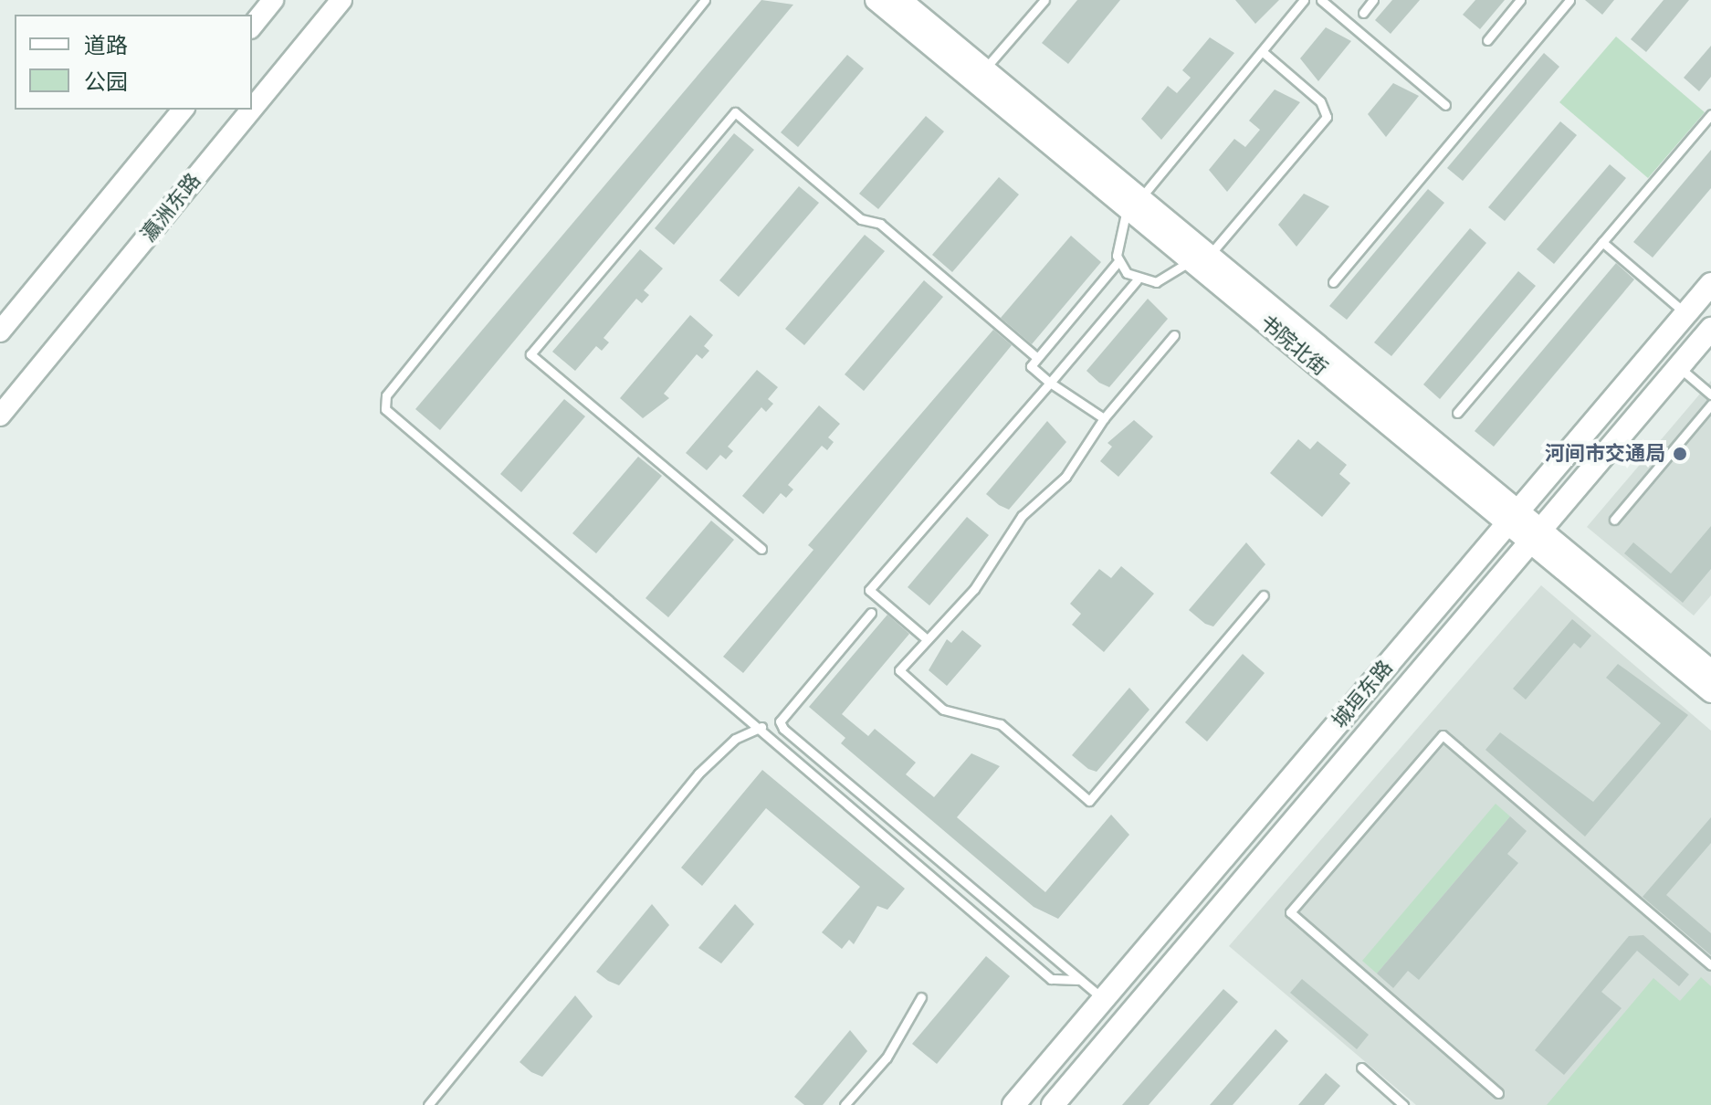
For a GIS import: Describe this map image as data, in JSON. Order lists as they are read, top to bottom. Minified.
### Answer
{"streets":{"main road":["城垣东路"],"street":["瀛洲东路","书院北街"]},"crossings":[["书院北街","城垣东路"]],"places":["河间市交通局"],"legend":["道路","公园"]}
